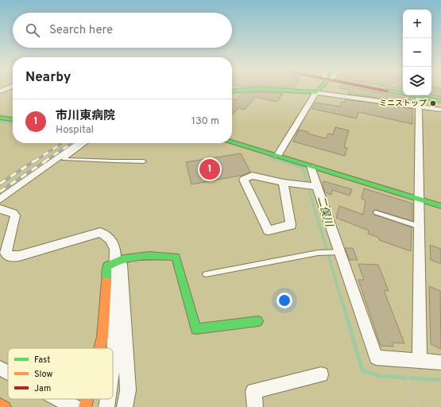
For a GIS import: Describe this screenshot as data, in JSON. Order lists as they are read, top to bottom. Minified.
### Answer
{"water":["二俣川"],"places":["ミニストップ"],"legend":["Fast","Slow","Jam"],"page":{"map_buttons":["+","−"],"search":"Search here","heading":"Nearby","list":[{"mark":"1","name":"市川東病院","note":"Hospital","value":"130 m"}],"pins":"1"}}
